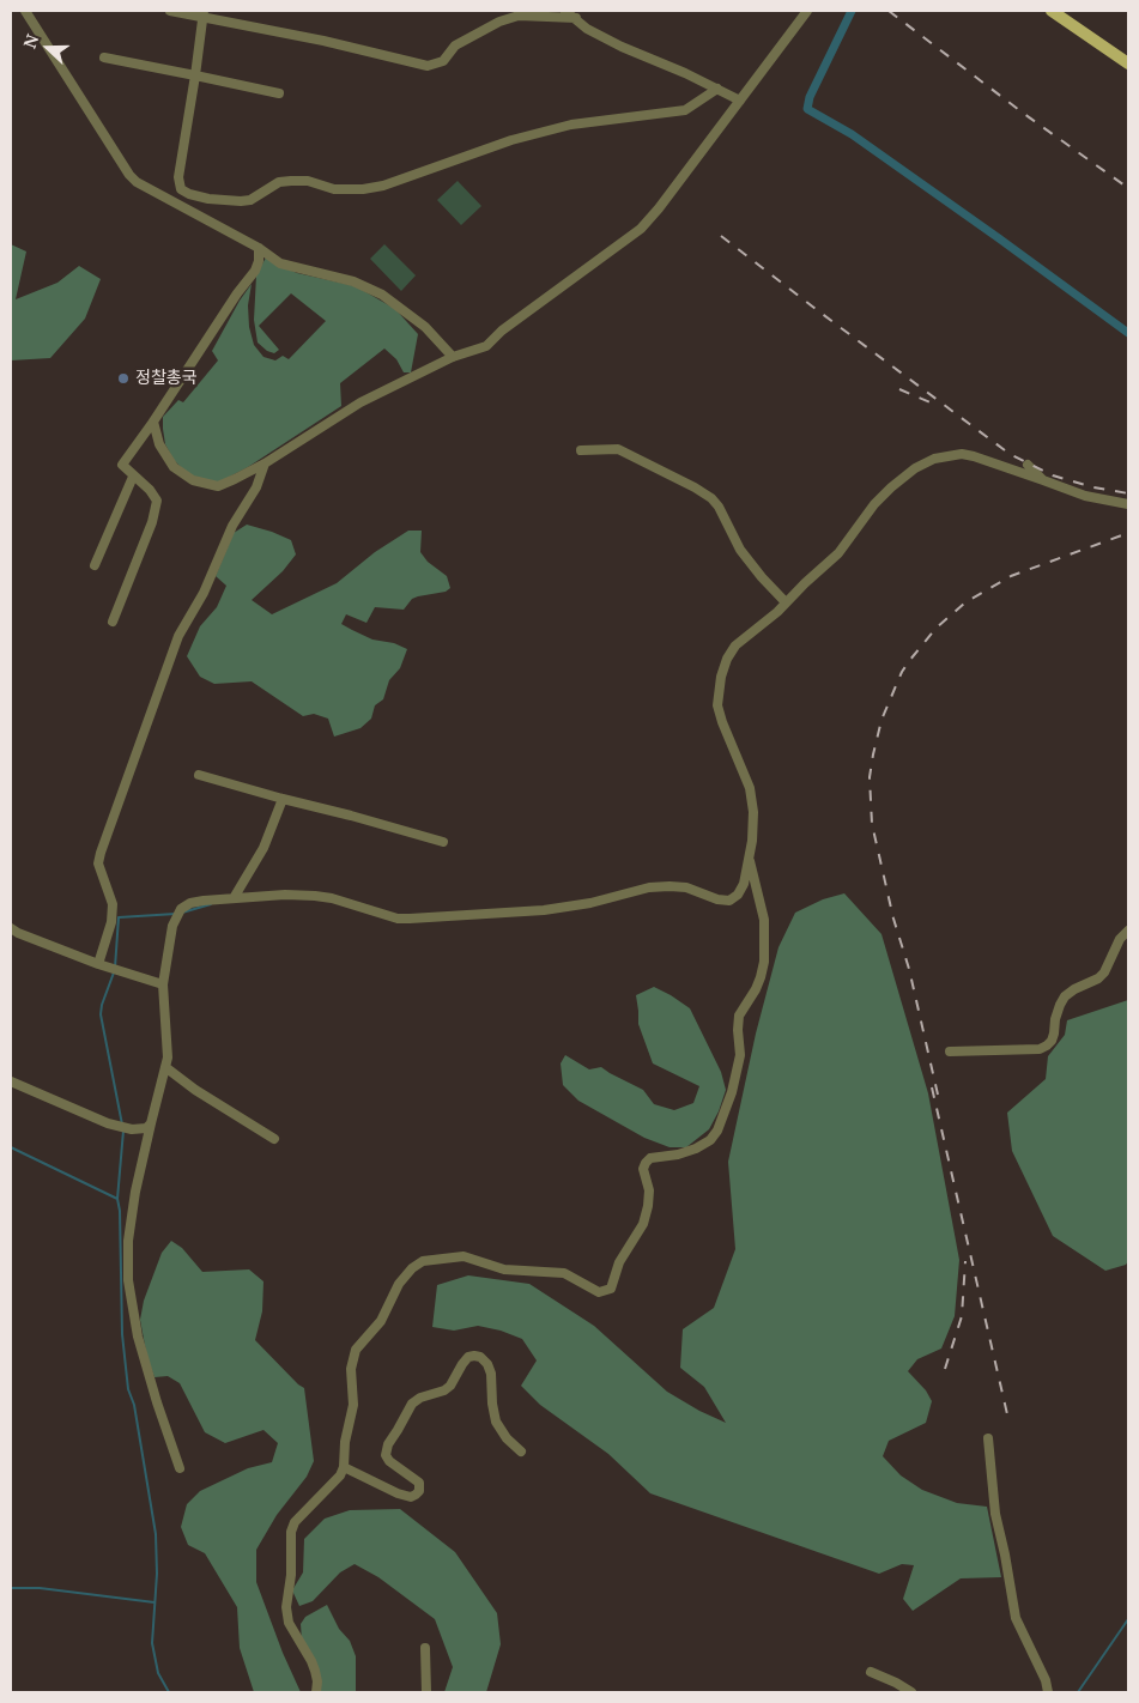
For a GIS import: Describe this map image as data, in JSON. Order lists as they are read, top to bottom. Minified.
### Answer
{"places":["정찰총국"],"north":"left"}
